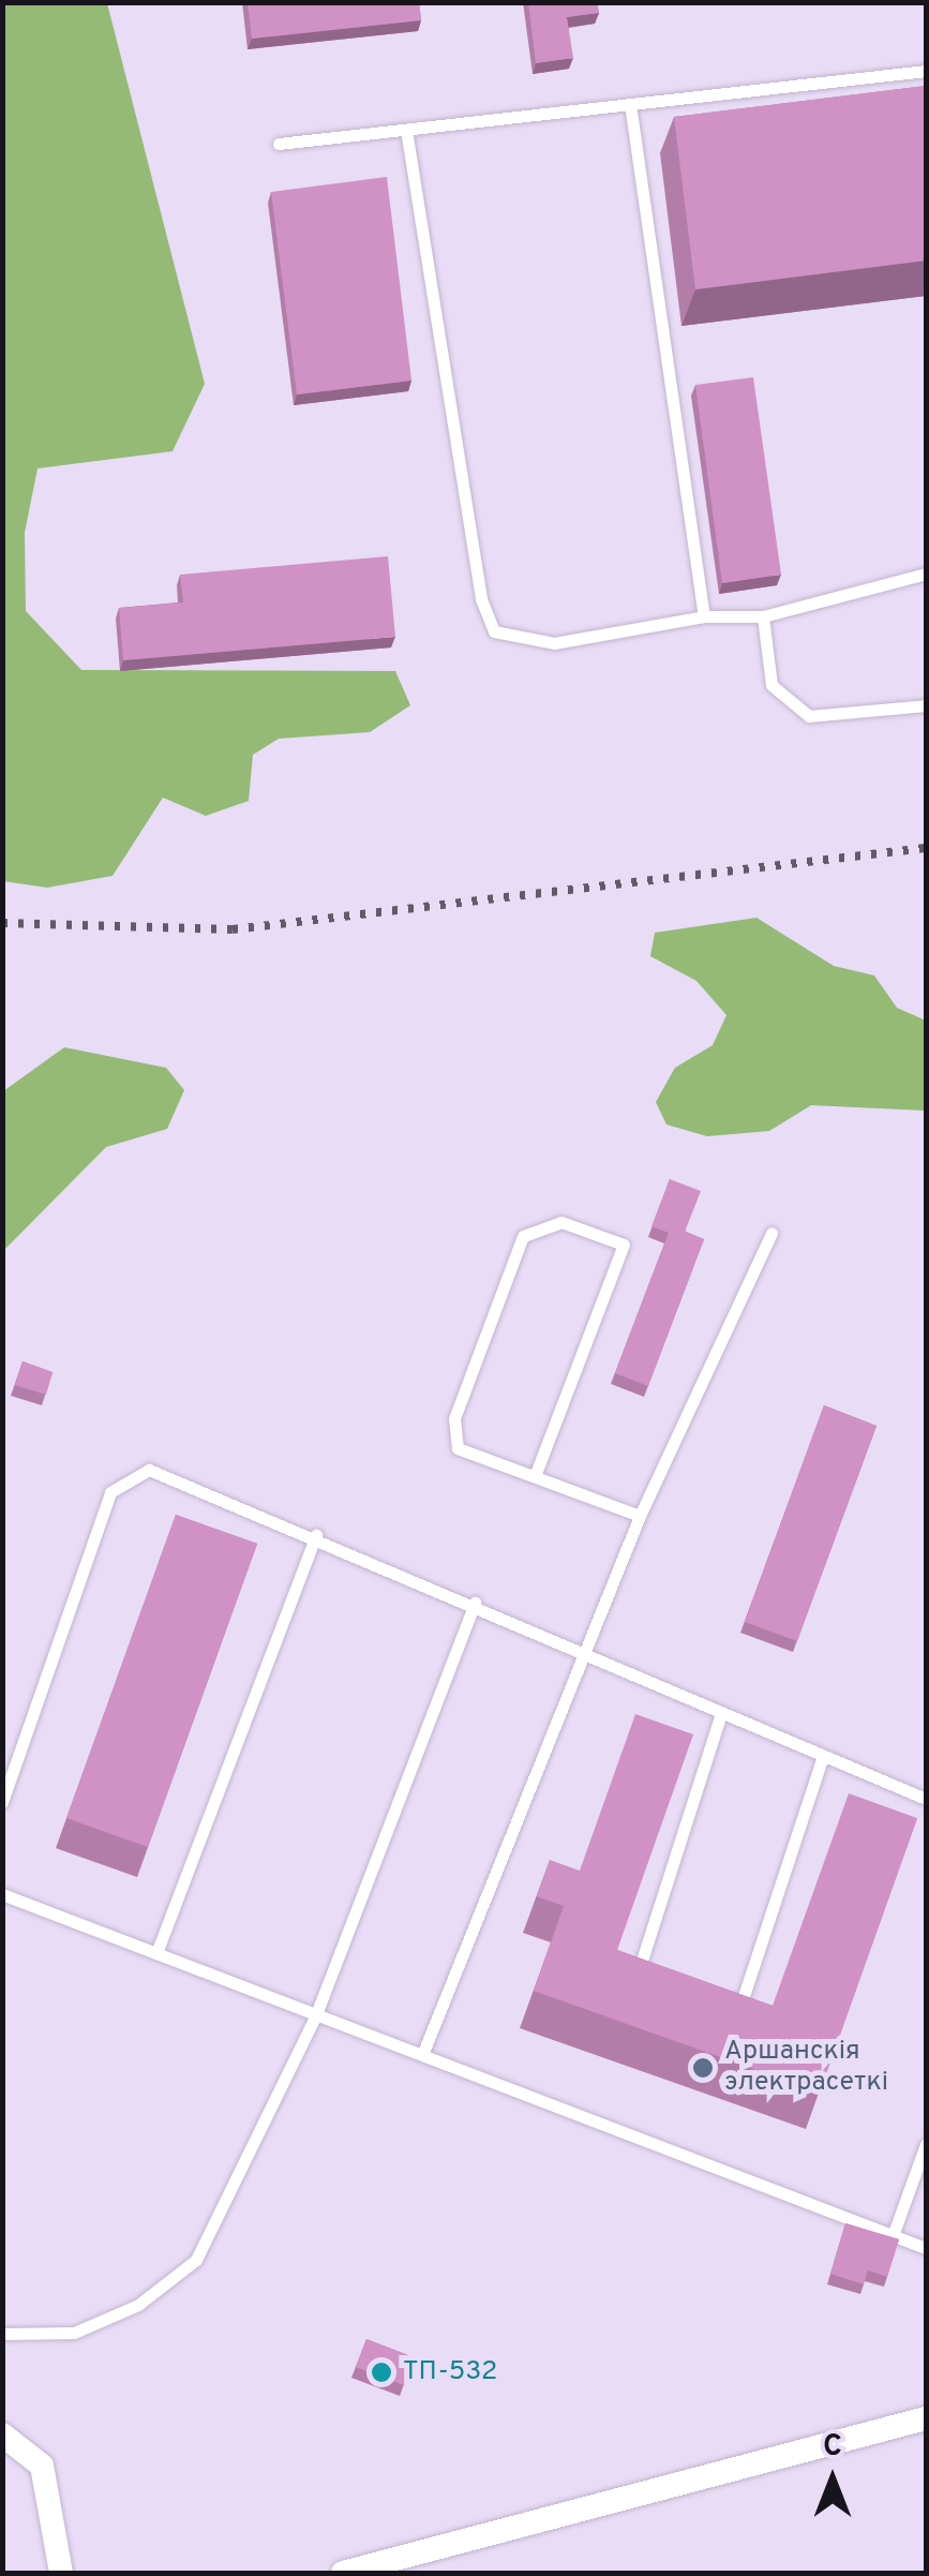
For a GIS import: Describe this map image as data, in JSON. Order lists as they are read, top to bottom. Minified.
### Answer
{"places":["Аршанскія электрасеткі","ТП-532"],"north":"top"}
